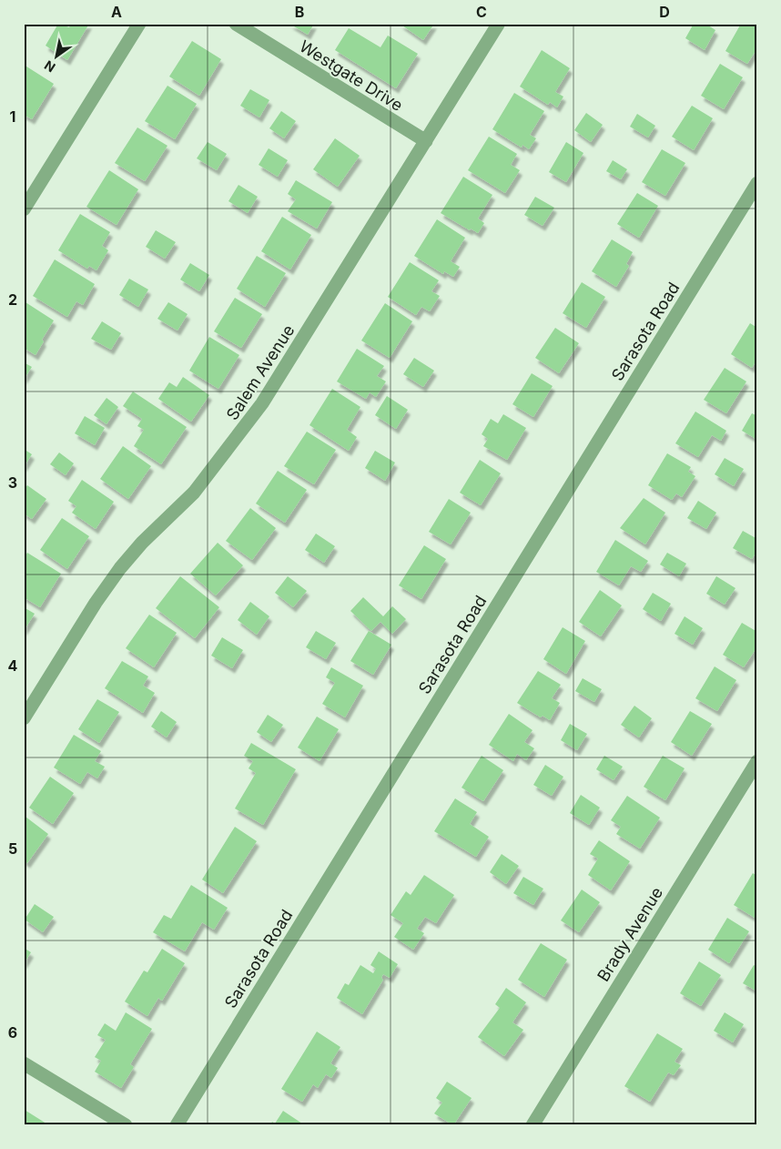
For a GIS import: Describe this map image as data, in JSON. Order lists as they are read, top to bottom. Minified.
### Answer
{"streets":{"street":["Westgate Drive","Sarasota Road","Salem Avenue","Brady Avenue"]},"crossings":[["Westgate Drive","Salem Avenue"]],"north":"bottom left","grid":{"columns":["A","B","C","D"],"rows":["1","2","3","4","5","6"]}}
